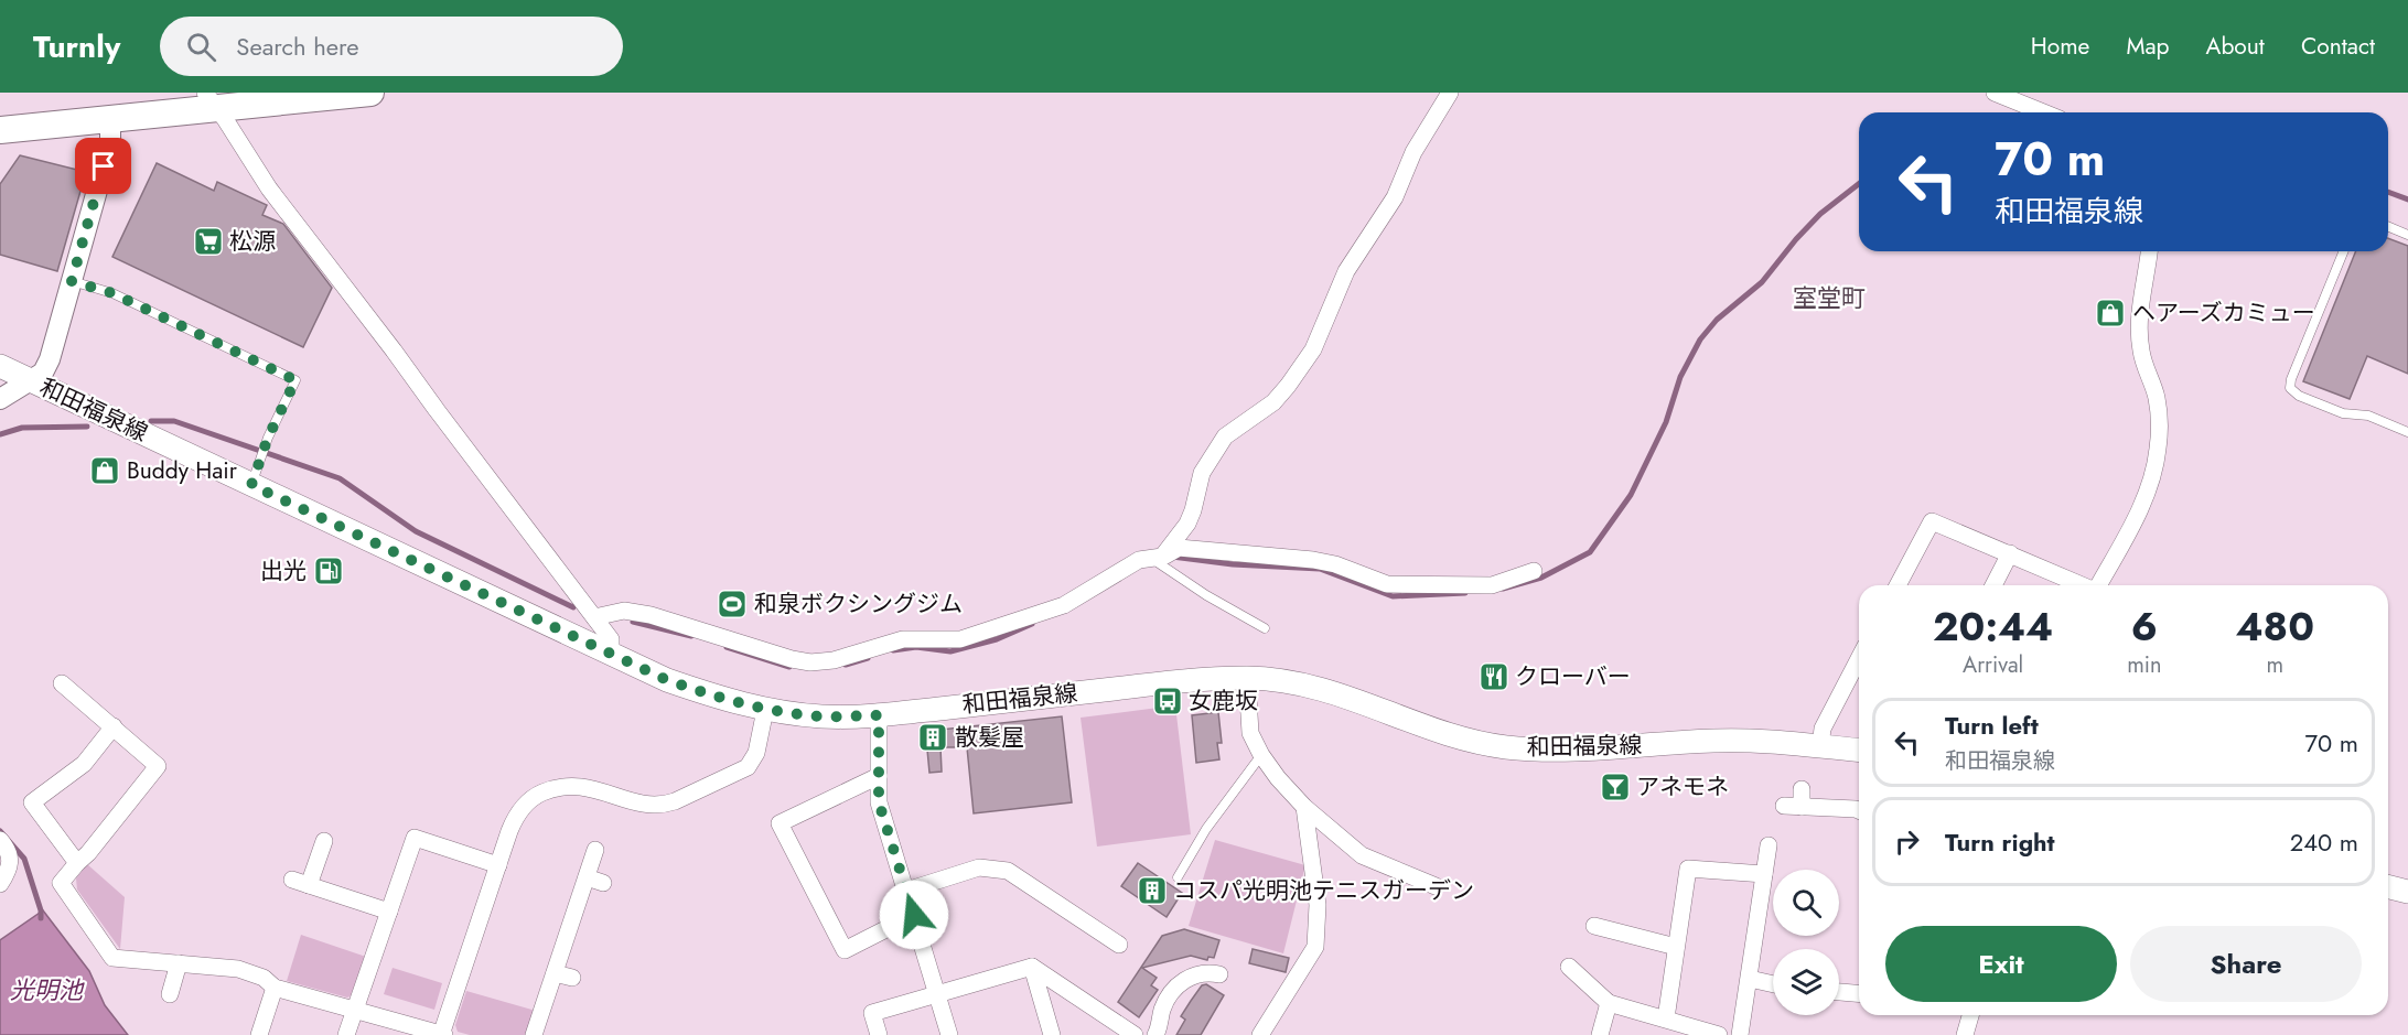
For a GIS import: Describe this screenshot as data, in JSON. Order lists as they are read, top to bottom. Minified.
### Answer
{"streets":{"main road":["和田福泉線"]},"districts":["室堂町"],"water":["光明池"],"places":{"supermarket":["松源"],"shop":["ヘアーズカミュー","Buddy Hair"],"fuel station":["出光"],"sports":["和泉ボクシングジム"],"restaurant":["クローバー"],"bus stop":["女鹿坂"],"building":["散髪屋","コスパ光明池テニスガーデン"],"bar":["アネモネ"]},"page":{"header":"Turnly","search":"Search here","nav":["Home","Map","About","Contact"],"turn":["70 m","和田福泉線"],"eta":["20:44","Arrival","6","min","480","m"],"list":[{"name":"Turn left","note":"和田福泉線","value":"70 m"},{"name":"Turn right","value":"240 m"}],"buttons":["Exit","Share"]}}
